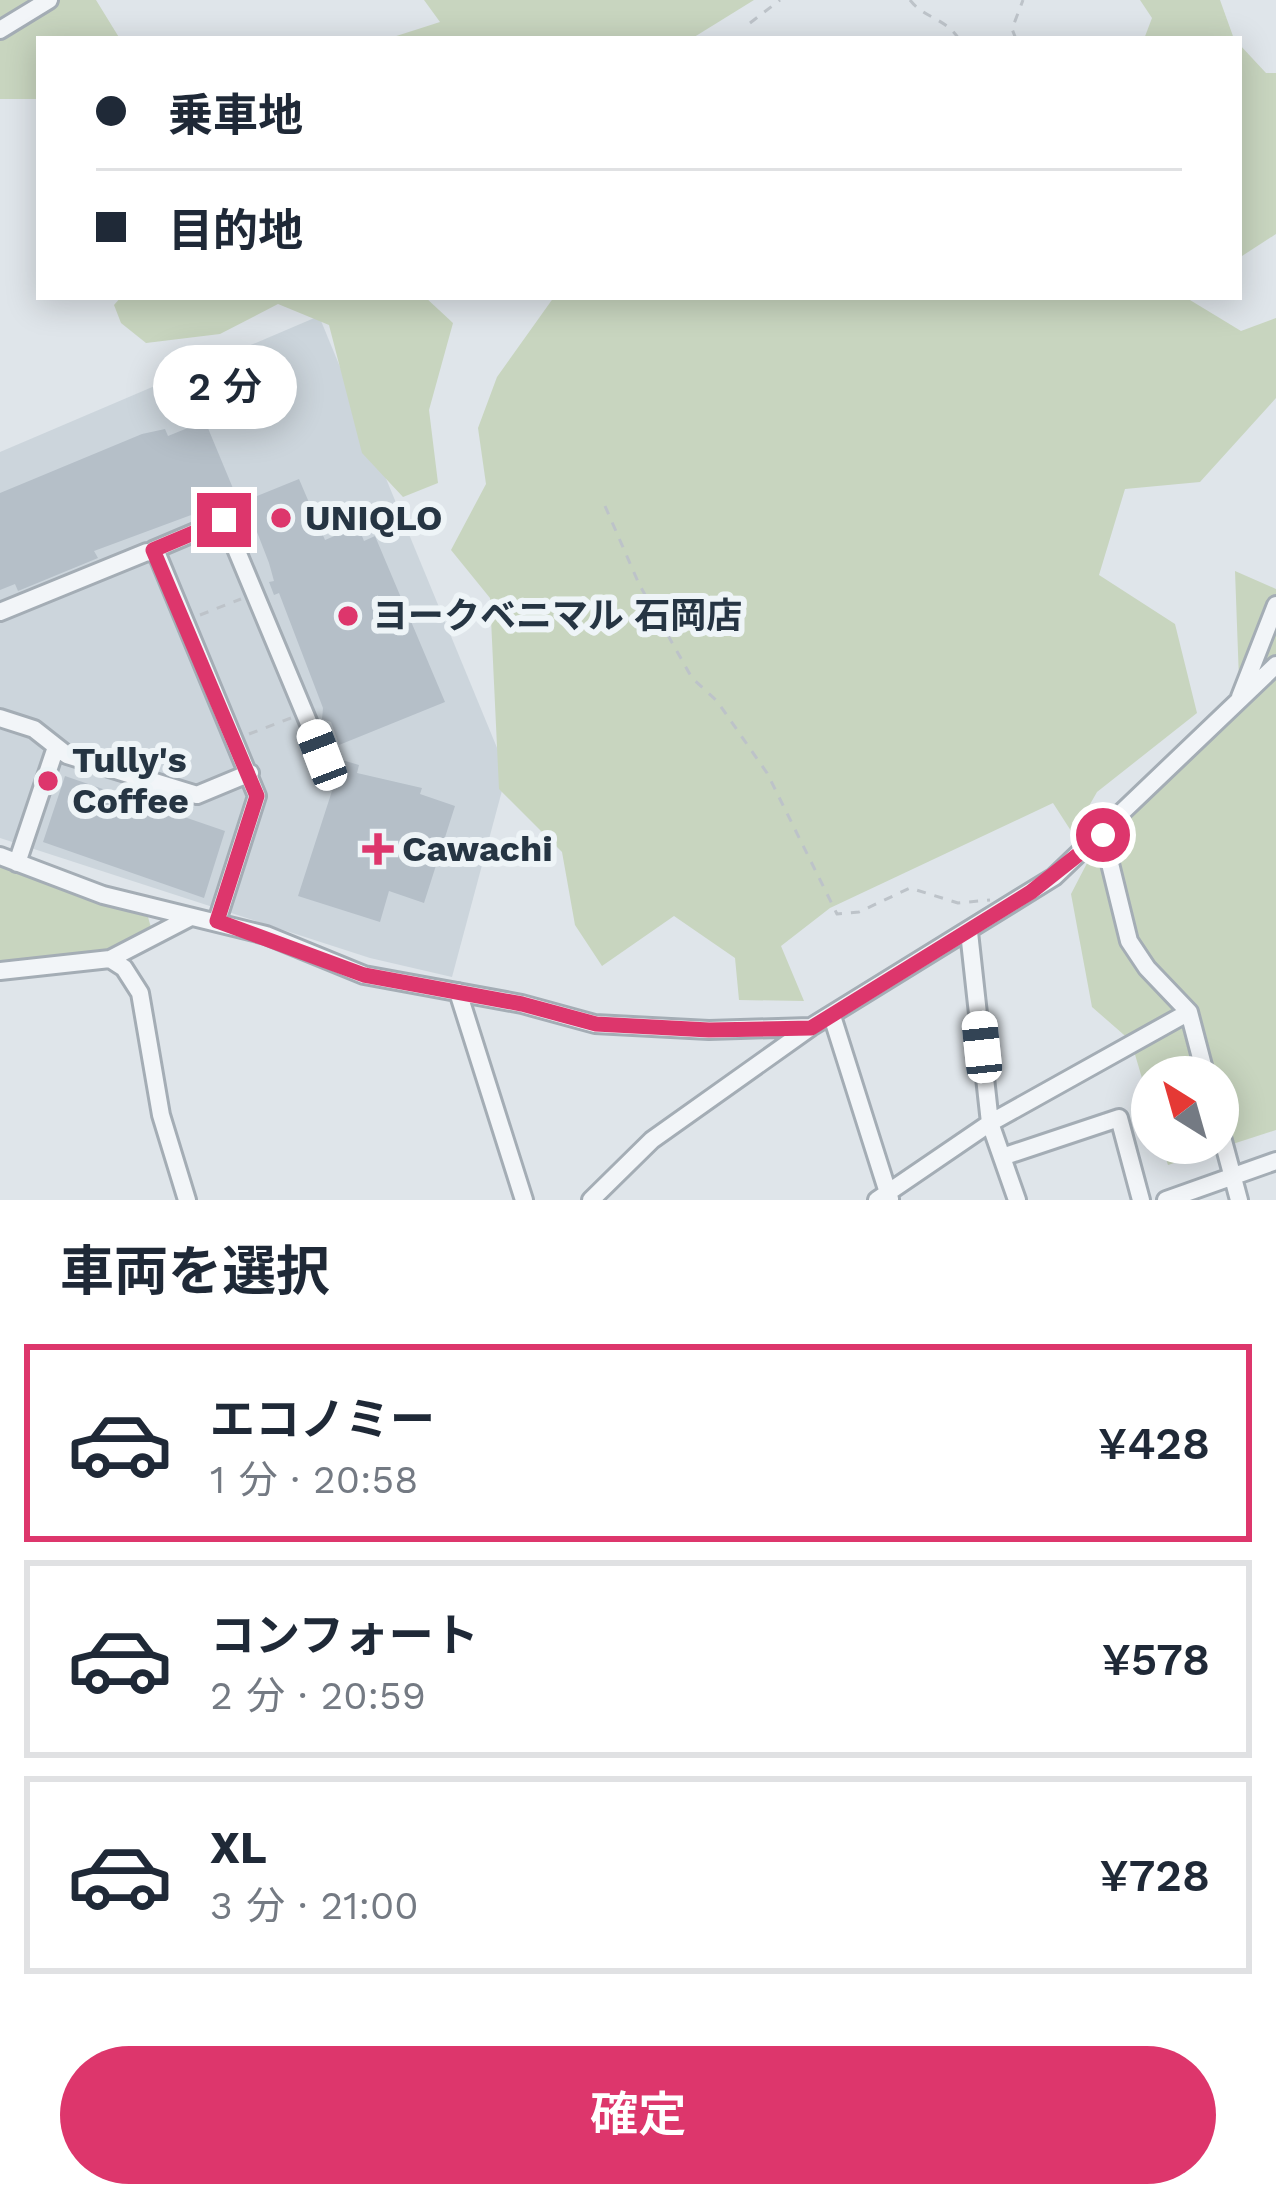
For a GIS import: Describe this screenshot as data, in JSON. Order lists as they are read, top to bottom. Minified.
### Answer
{"places":{"other":["UNIQLO","ヨークベニマル 石岡店","Tully's Coffee"],"health":["Cawachi"]},"north":"top left","page":{"banner":["乗車地","目的地"],"bubble":"2 分","heading":"車両を選択","list":[{"name":"エコノミー","note":"1 分 · 20:58","value":"¥428"},{"name":"コンフォート","note":"2 分 · 20:59","value":"¥578"},{"name":"XL","note":"3 分 · 21:00","value":"¥728"}],"buttons":"確定"}}
